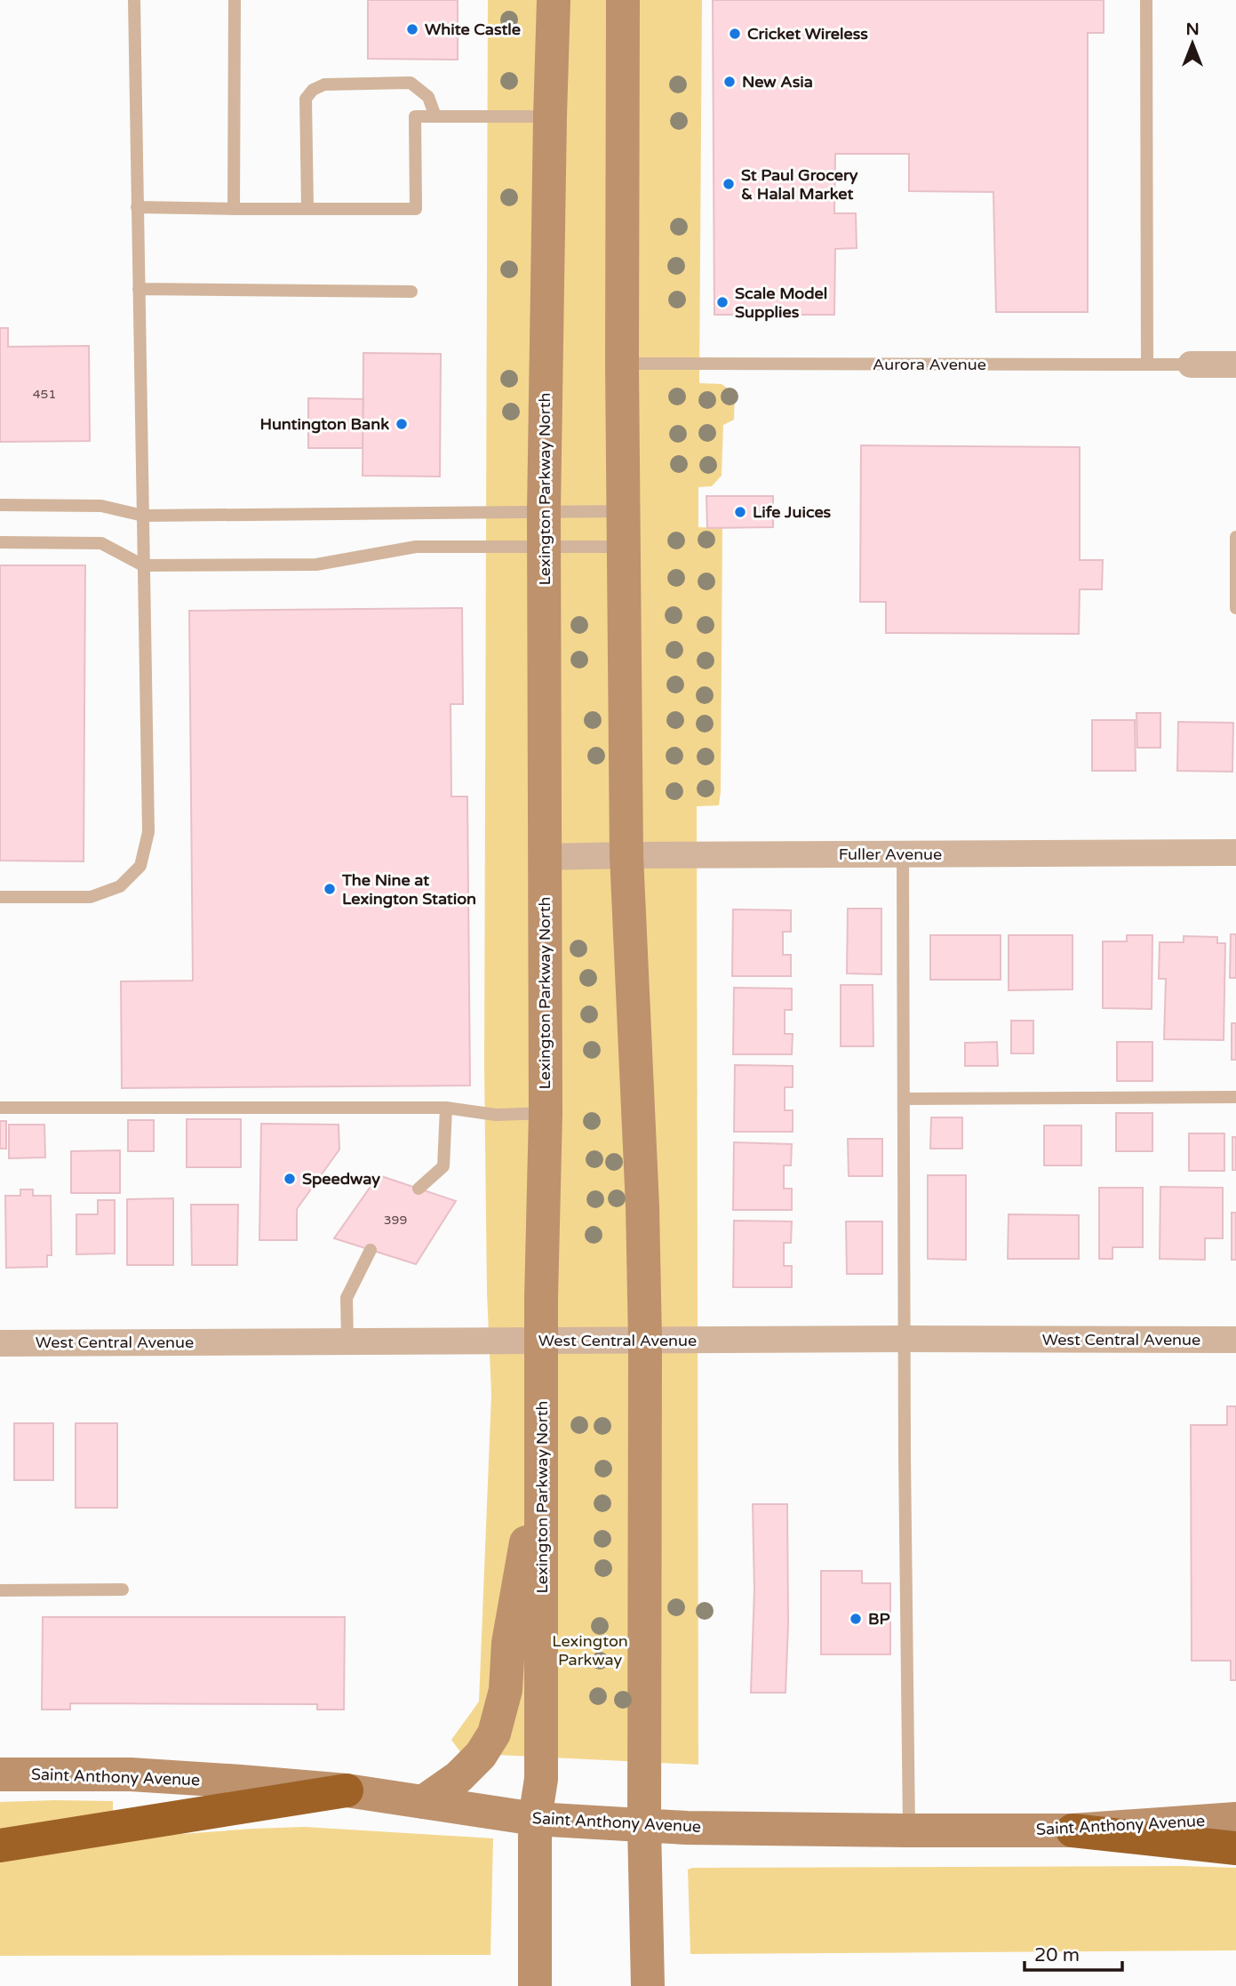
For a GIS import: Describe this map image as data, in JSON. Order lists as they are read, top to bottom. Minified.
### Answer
{"streets":{"main road":["Lexington Parkway North","Saint Anthony Avenue"],"street":["Aurora Avenue","Fuller Avenue","West Central Avenue"]},"crossings":[["Lexington Parkway North","Fuller Avenue"],["Lexington Parkway North","West Central Avenue"],["Lexington Parkway North","Saint Anthony Avenue"]],"parks":["Lexington Parkway"],"places":["White Castle","Cricket Wireless","New Asia","St Paul Grocery & Halal Market","Scale Model Supplies","Huntington Bank","Life Juices","The Nine at Lexington Station","Speedway","BP"],"house_numbers":["451","399"],"scale_bar":"20 m","north":"top"}
